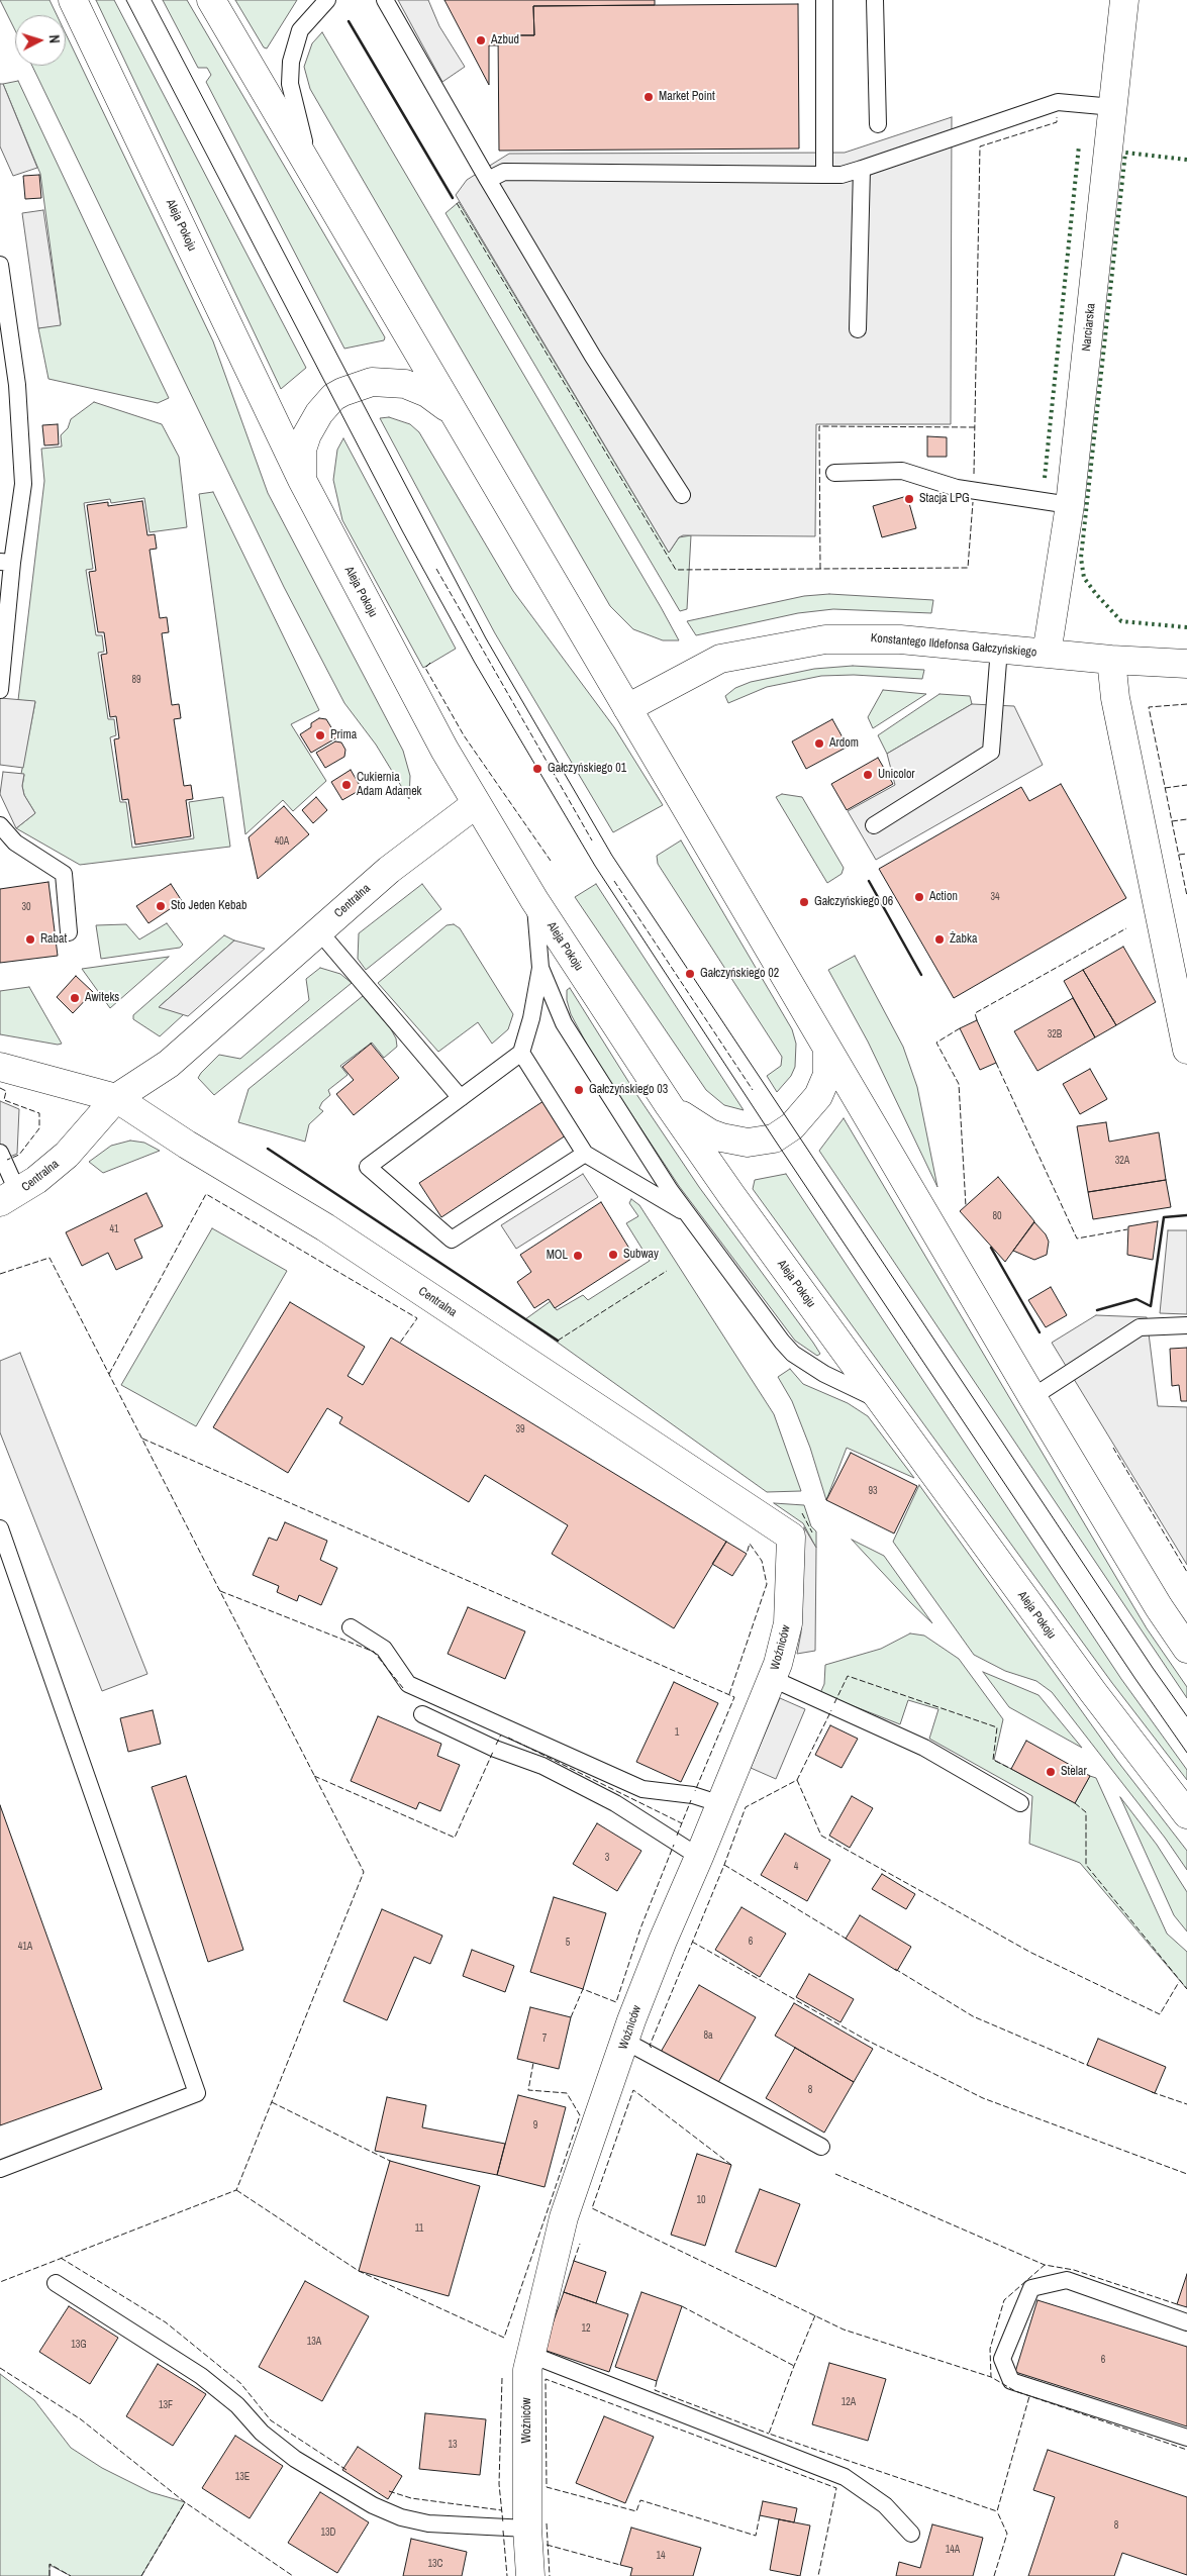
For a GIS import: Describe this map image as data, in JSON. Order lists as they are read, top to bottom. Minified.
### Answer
{"streets":{"main road":["Aleja Pokoju","Narciarska","Konstantego Ildefonsa Gałczyńskiego","Centralna","Woźniców"]},"crossings":[["Aleja Pokoju","Centralna"],["Narciarska","Konstantego Ildefonsa Gałczyńskiego"],["Centralna","Woźniców"]],"places":["Azbud","Market Point","Stacja LPG","Prima","Ardom","Gałczyńskiego 01","Unicolor","Cukiernia Adam Adamek","Action","Gałczyńskiego 06","Sto Jeden Kebab","Rabat","Żabka","Gałczyńskiego 02","Awiteks","Gałczyńskiego 03","Subway","MOL","Stelar"],"house_numbers":["89","40A","34","30","32B","32A","80","41","39","93","1","3","4","6","5","41A","8a","7","8","9","10","11","12","13A","13G","6","12A","13F","13","13E","8","13D","14A","14","13C"],"north":"right"}
